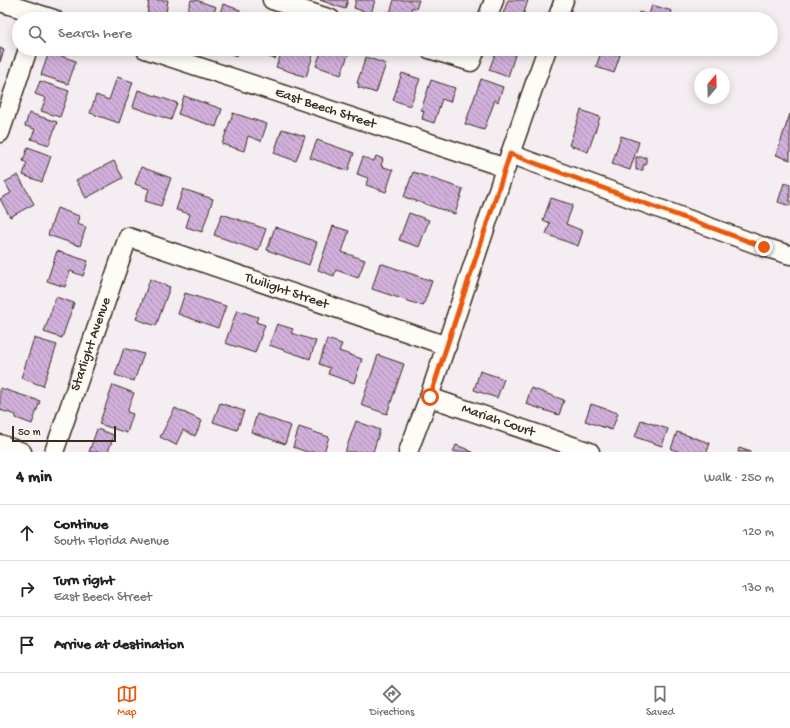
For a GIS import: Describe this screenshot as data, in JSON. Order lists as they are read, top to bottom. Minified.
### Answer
{"streets":{"street":["East Beech Street","Twilight Street","Starlight Avenue","Mariah Court"]},"crossings":[["Twilight Street","Starlight Avenue"]],"scale_bar":"50 m","north":"top","page":{"search":"Search here","scale":"50 m","heading":["4 min","Walk · 250 m"],"list":[["Continue","South Florida Avenue","120 m"],["Turn right","East Beech Street","130 m"],"Arrive at destination"],"nav":["Map","Directions","Saved"]}}
